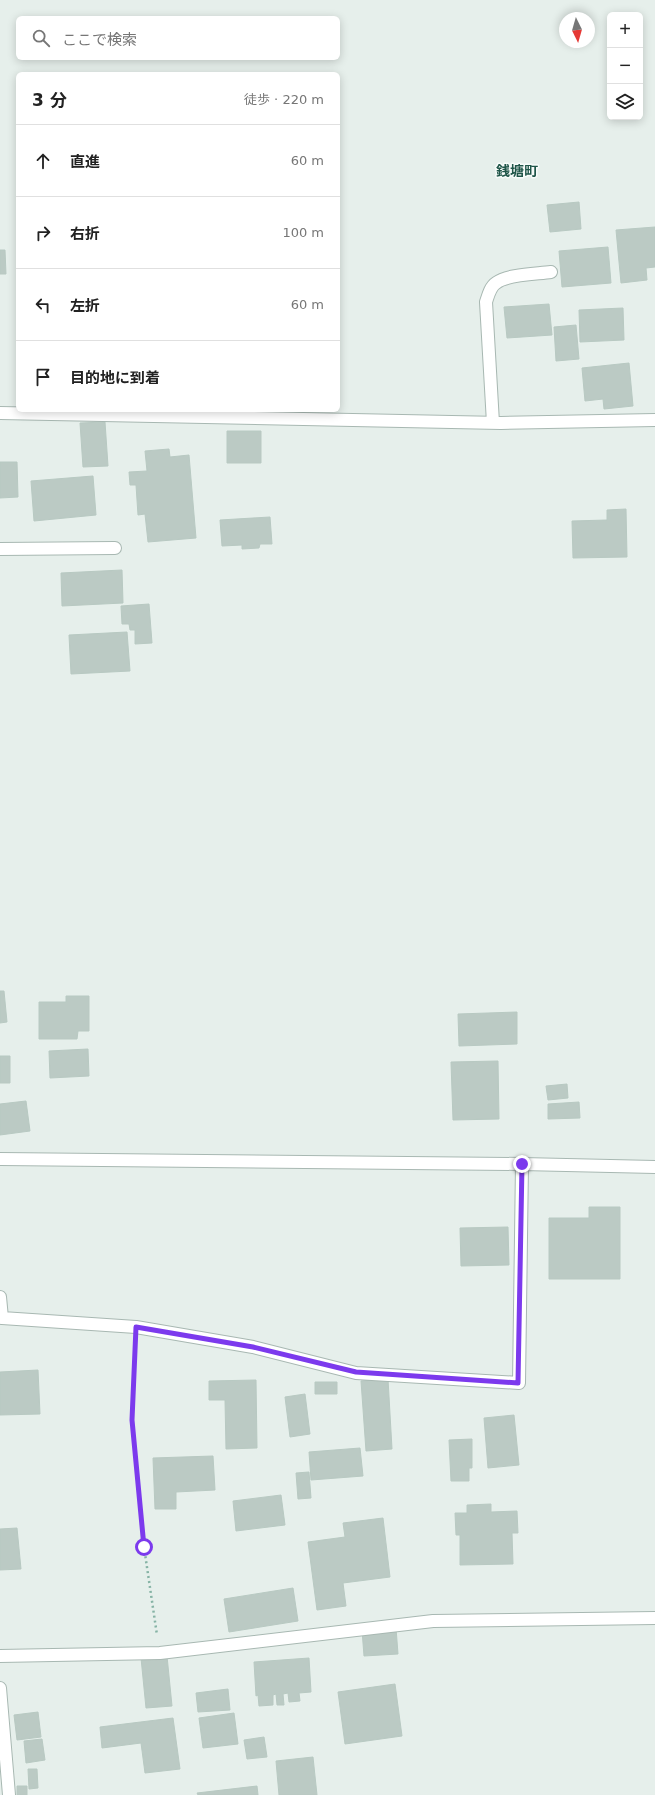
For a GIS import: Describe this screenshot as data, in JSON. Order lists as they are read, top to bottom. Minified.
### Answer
{"districts":["銭塘町"],"north":"bottom","page":{"map_buttons":["+","−"],"search":"ここで検索","heading":["3 分","徒歩 · 220 m"],"list":[["直進","60 m"],["右折","100 m"],["左折","60 m"],"目的地に到着"]}}
